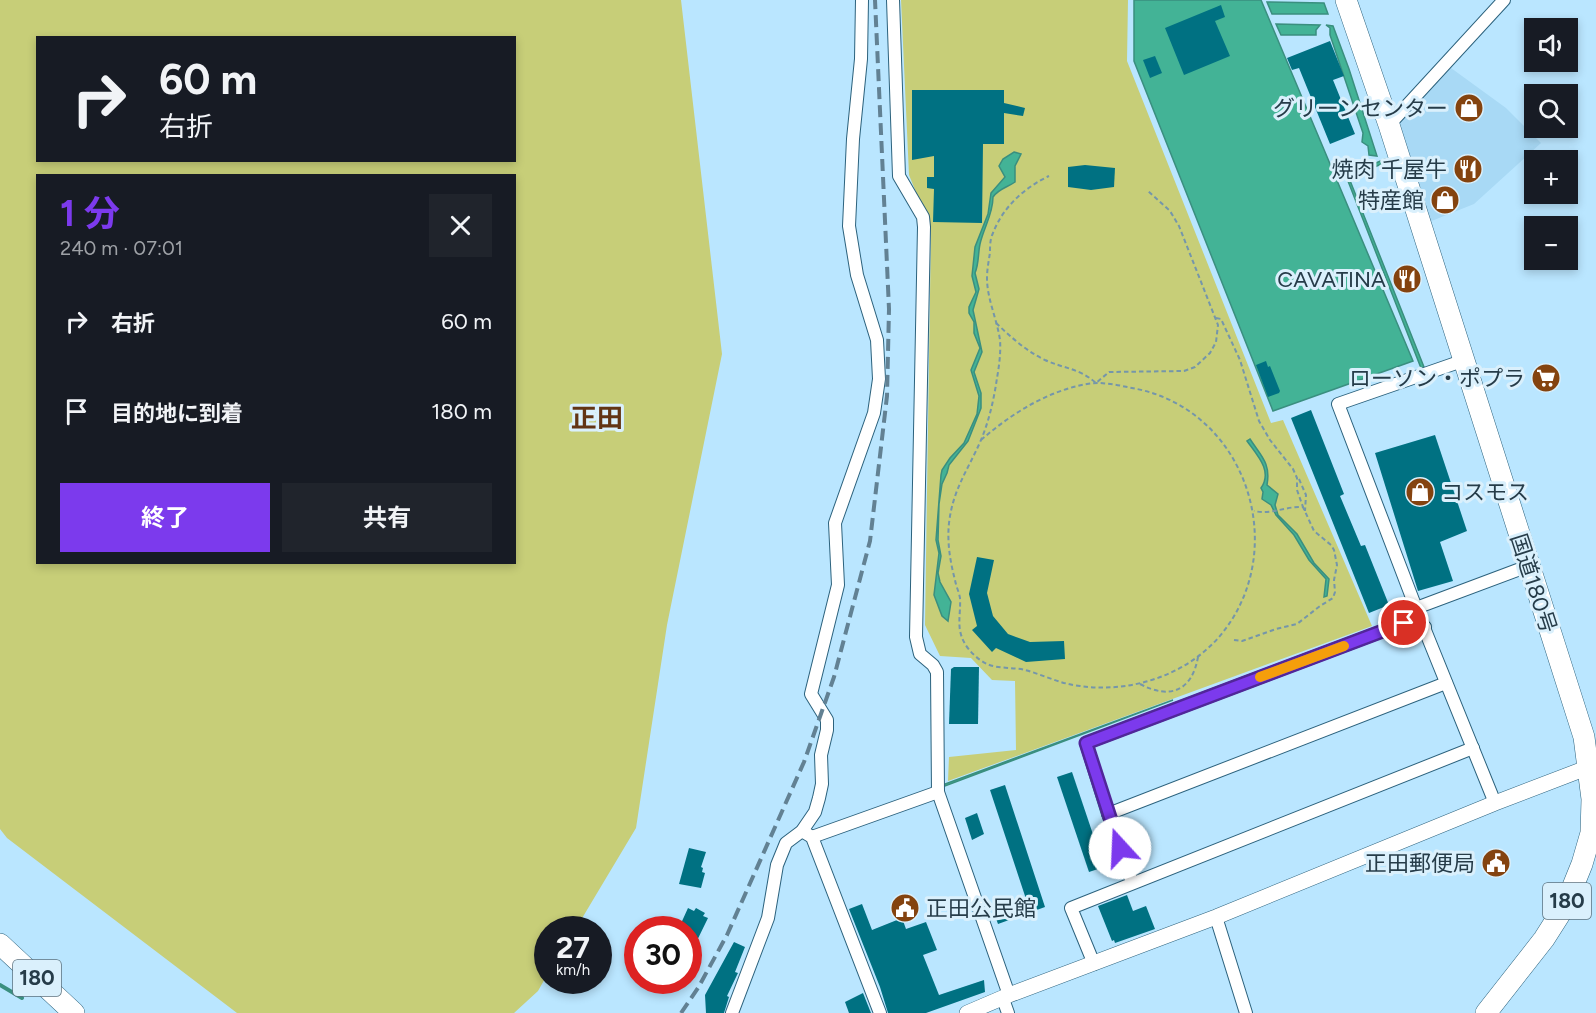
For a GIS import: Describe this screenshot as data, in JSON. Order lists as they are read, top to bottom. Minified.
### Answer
{"streets":{"highway":["国道180号","180"]},"districts":["正田"],"places":{"shop":["グリーンセンター","特産館","コスモス"],"restaurant":["焼肉 千屋牛","CAVATINA"],"supermarket":["ローソン・ポプラ"],"public building":["正田郵便局","正田公民館"]},"page":{"map_buttons":["+","−"],"turn":["60 m","右折"],"heading":["1 分","240 m · 07:01"],"list":[{"name":"右折","value":"60 m"},{"name":"目的地に到着","value":"180 m"}],"buttons":["終了","共有"],"speed":"27 km/h","limit":"30"}}
